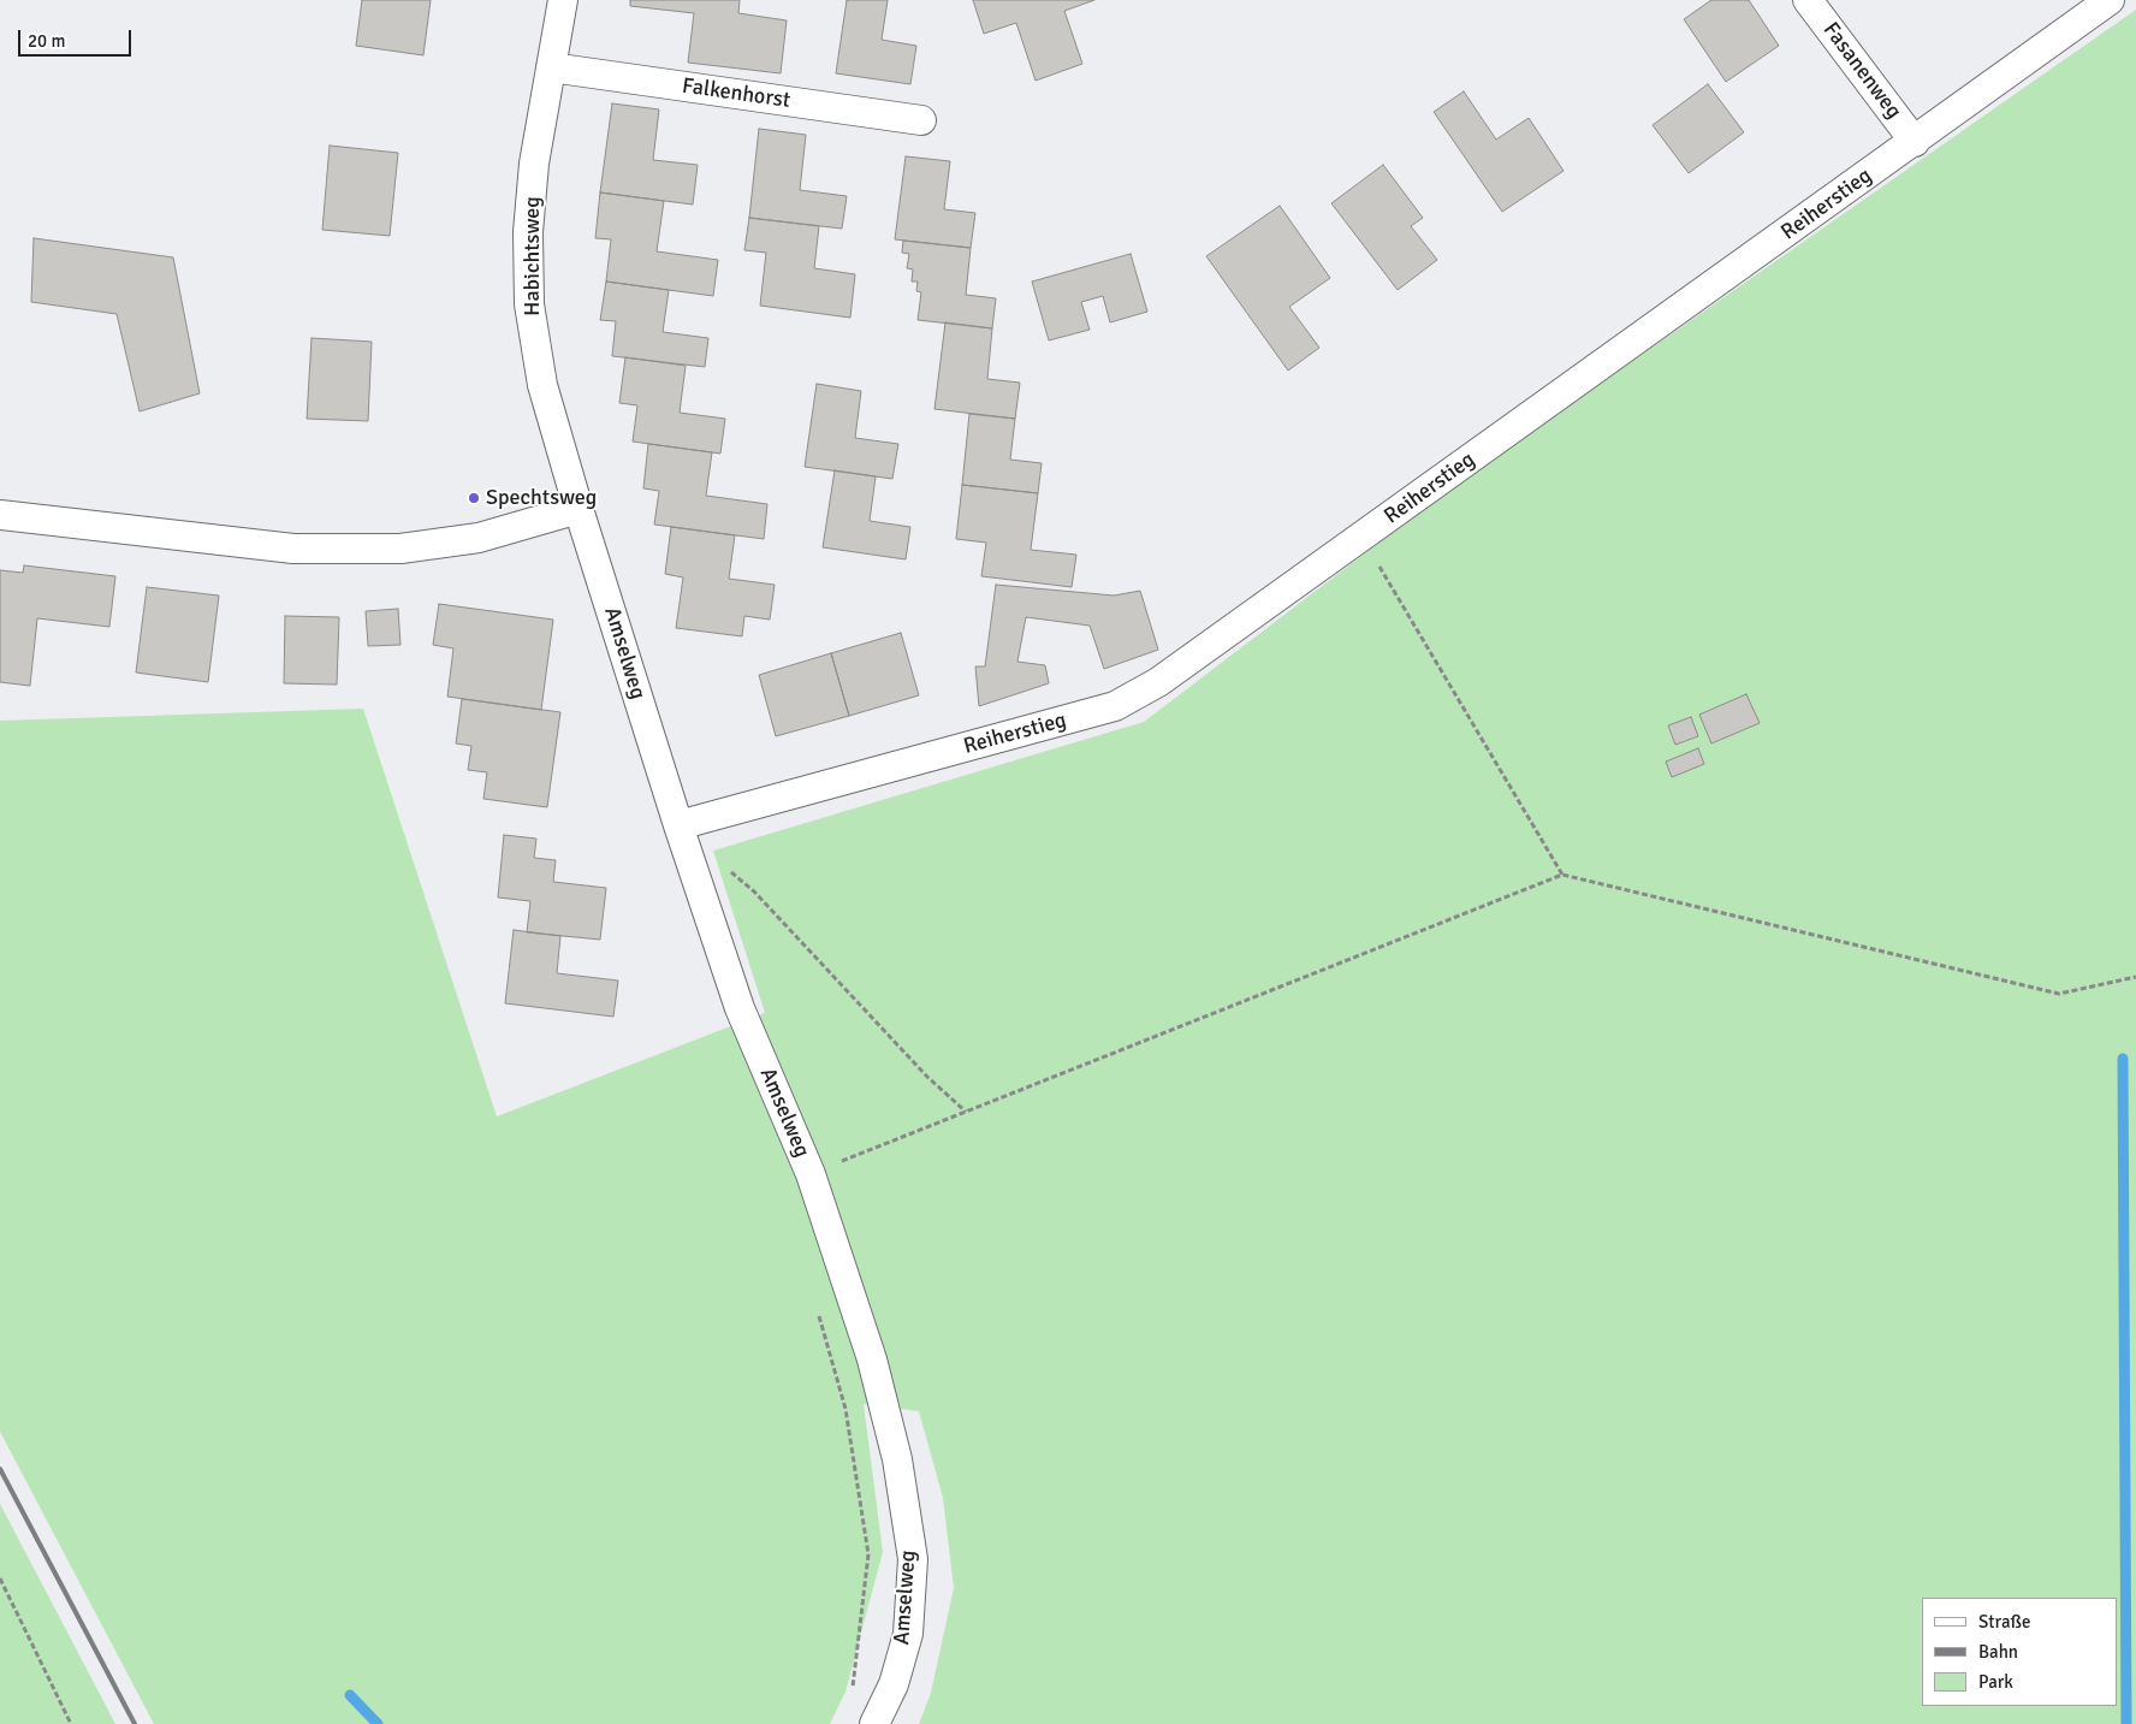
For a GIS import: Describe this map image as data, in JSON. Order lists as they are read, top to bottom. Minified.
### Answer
{"streets":{"street":["Fasanenweg","Falkenhorst","Reiherstieg","Habichtsweg","Amselweg"]},"crossings":[["Fasanenweg","Reiherstieg"],["Falkenhorst","Habichtsweg"],["Reiherstieg","Amselweg"],["Habichtsweg","Amselweg"]],"places":["Spechtsweg"],"legend":["Straße","Bahn","Park"],"scale_bar":"20 m"}
